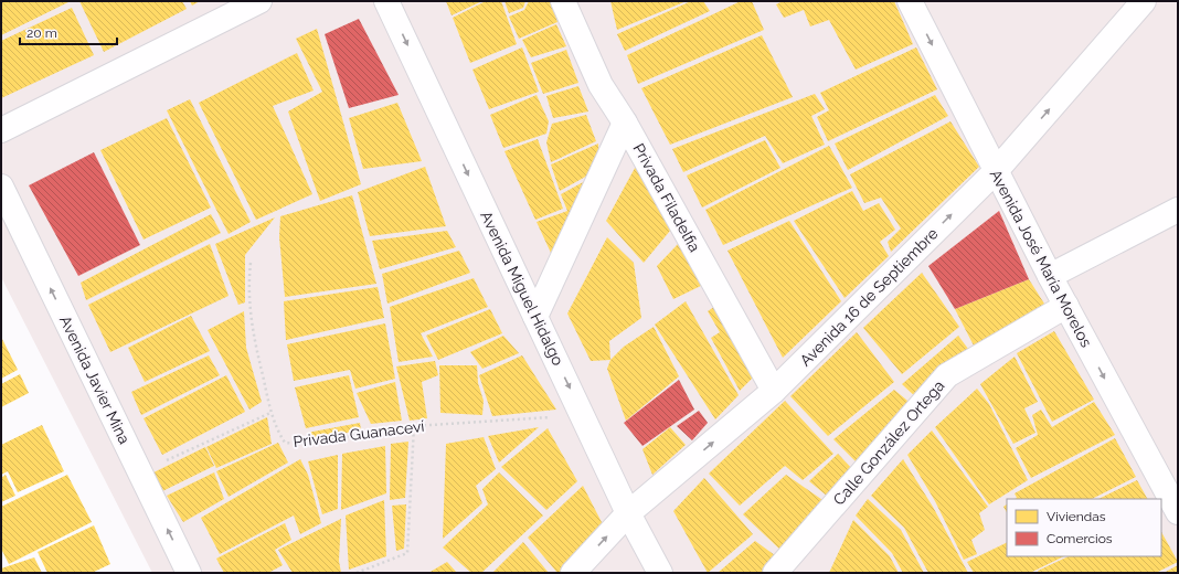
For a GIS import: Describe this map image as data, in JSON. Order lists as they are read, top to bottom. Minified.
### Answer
{"streets":{"street":["Privada Filadelfia","Avenida José María Morelos","Avenida Miguel Hidalgo","Avenida 16 de Septiembre","Avenida Javier Mina","Calle González Ortega"],"path":["Privada Guanaceví"]},"crossings":[["Privada Filadelfia","Avenida 16 de Septiembre"],["Avenida José María Morelos","Avenida 16 de Septiembre"],["Avenida José María Morelos","Calle González Ortega"],["Avenida Miguel Hidalgo","Avenida 16 de Septiembre"],["Avenida Miguel Hidalgo","Privada Guanaceví"]],"one_way":["Avenida José María Morelos","Avenida Miguel Hidalgo","Avenida 16 de Septiembre","Avenida Javier Mina"],"legend":["Viviendas","Comercios"],"scale_bar":"20 m"}
